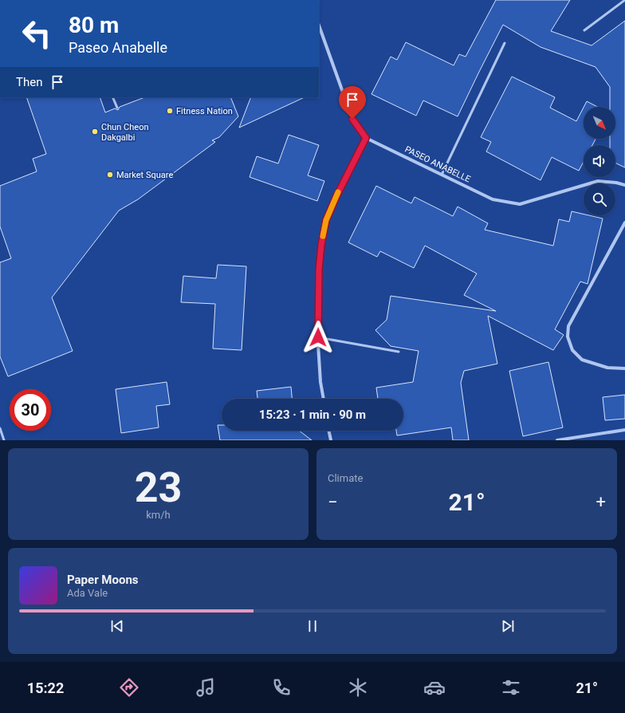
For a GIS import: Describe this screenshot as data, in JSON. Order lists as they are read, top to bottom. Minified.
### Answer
{"streets":{"street":["PASEO ANABELLE"]},"places":["Fitness Nation","Chun Cheon Dakgalbi","Market Square"],"north":"bottom right","page":{"turn":["80 m","Paseo Anabelle"],"then":"Then","limit":"30","trip":"15:23 · 1 min · 90 m","tile":[["23","km/h"],"Climate"],"heat":["−","21°","+"],"song":["Paper Moons","Ada Vale"],"tabs":["15:22","21°"]}}
